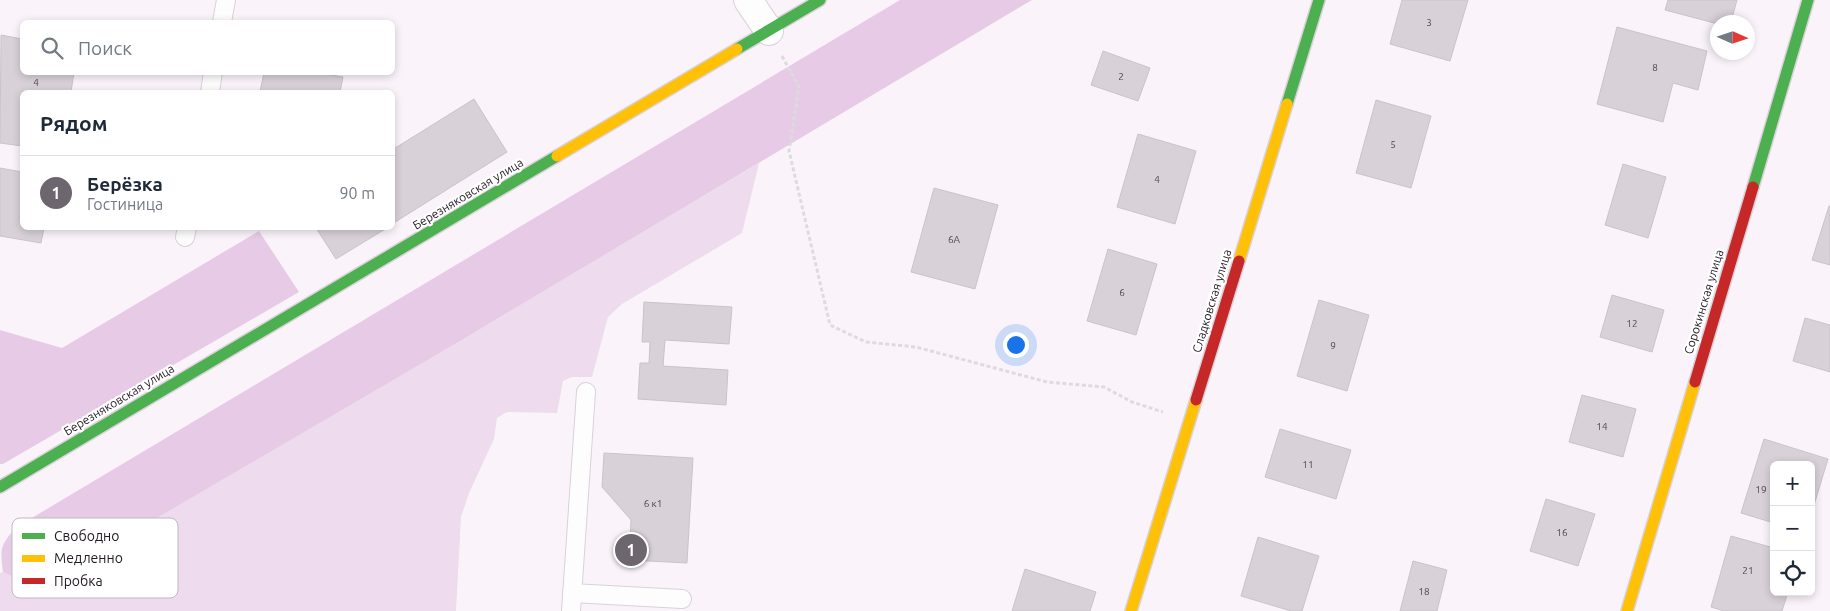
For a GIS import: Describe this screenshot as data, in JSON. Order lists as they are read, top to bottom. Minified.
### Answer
{"streets":{"street":["Березняковская улица","Сладковская улица","Сорокинская улица"]},"house_numbers":["3","8","2","4","5","4","6А","6","12","9","14","11","19","6 к1","16","21","18"],"legend":["Свободно","Медленно","Пробка"],"north":"right","page":{"search":"Поиск","heading":"Рядом","list":[{"mark":"1","name":"Берёзка","note":"Гостиница","value":"90 m"}],"map_buttons":["+","−"],"pins":"1"}}
